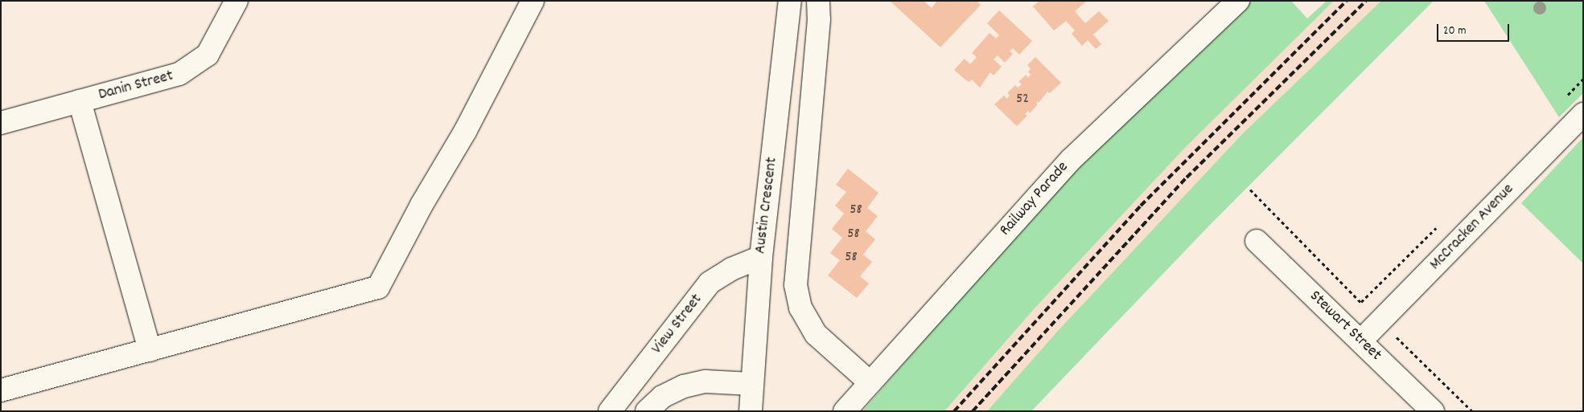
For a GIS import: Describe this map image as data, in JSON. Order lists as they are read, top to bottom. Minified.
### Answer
{"streets":{"street":["Danin Street","Railway Parade","Austin Crescent","McCracken Avenue","View Street","Stewart Street"]},"crossings":[["Austin Crescent","View Street"],["McCracken Avenue","Stewart Street"]],"house_numbers":["52","58","58","58"],"scale_bar":"20 m"}
